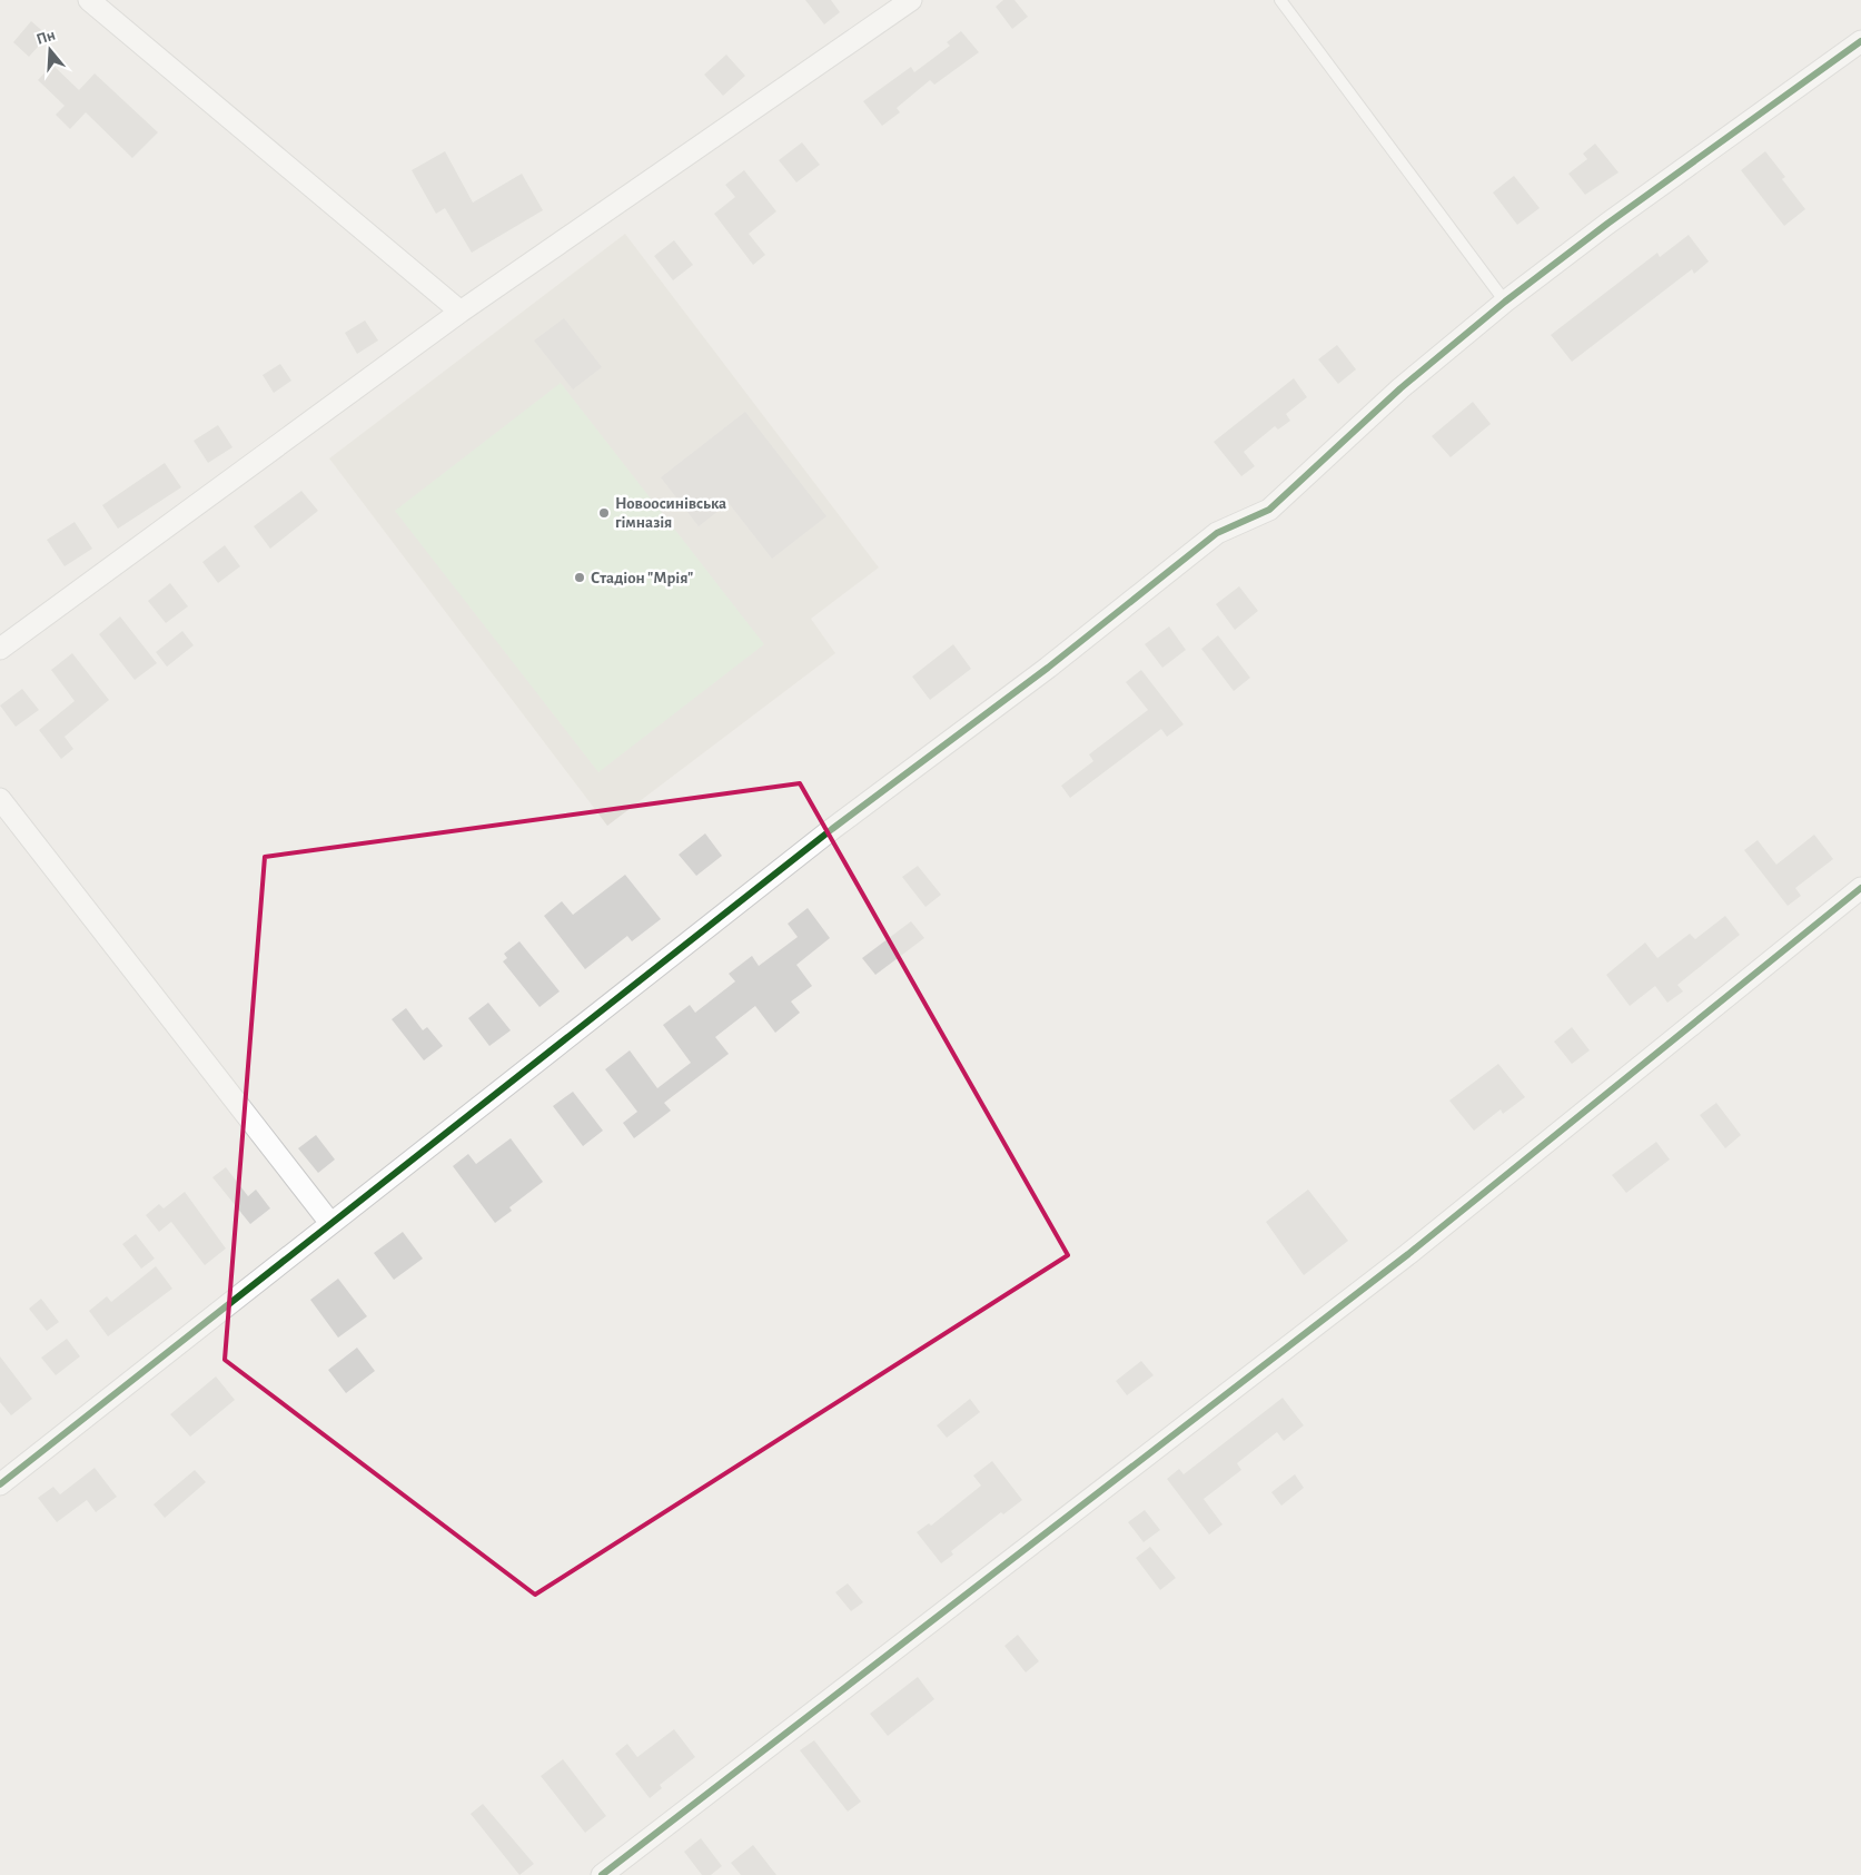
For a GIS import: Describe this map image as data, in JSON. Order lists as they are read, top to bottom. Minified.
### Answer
{"places":["Новоосинівська гімназія","Стадіон \"Мрія\""],"north":"top"}
